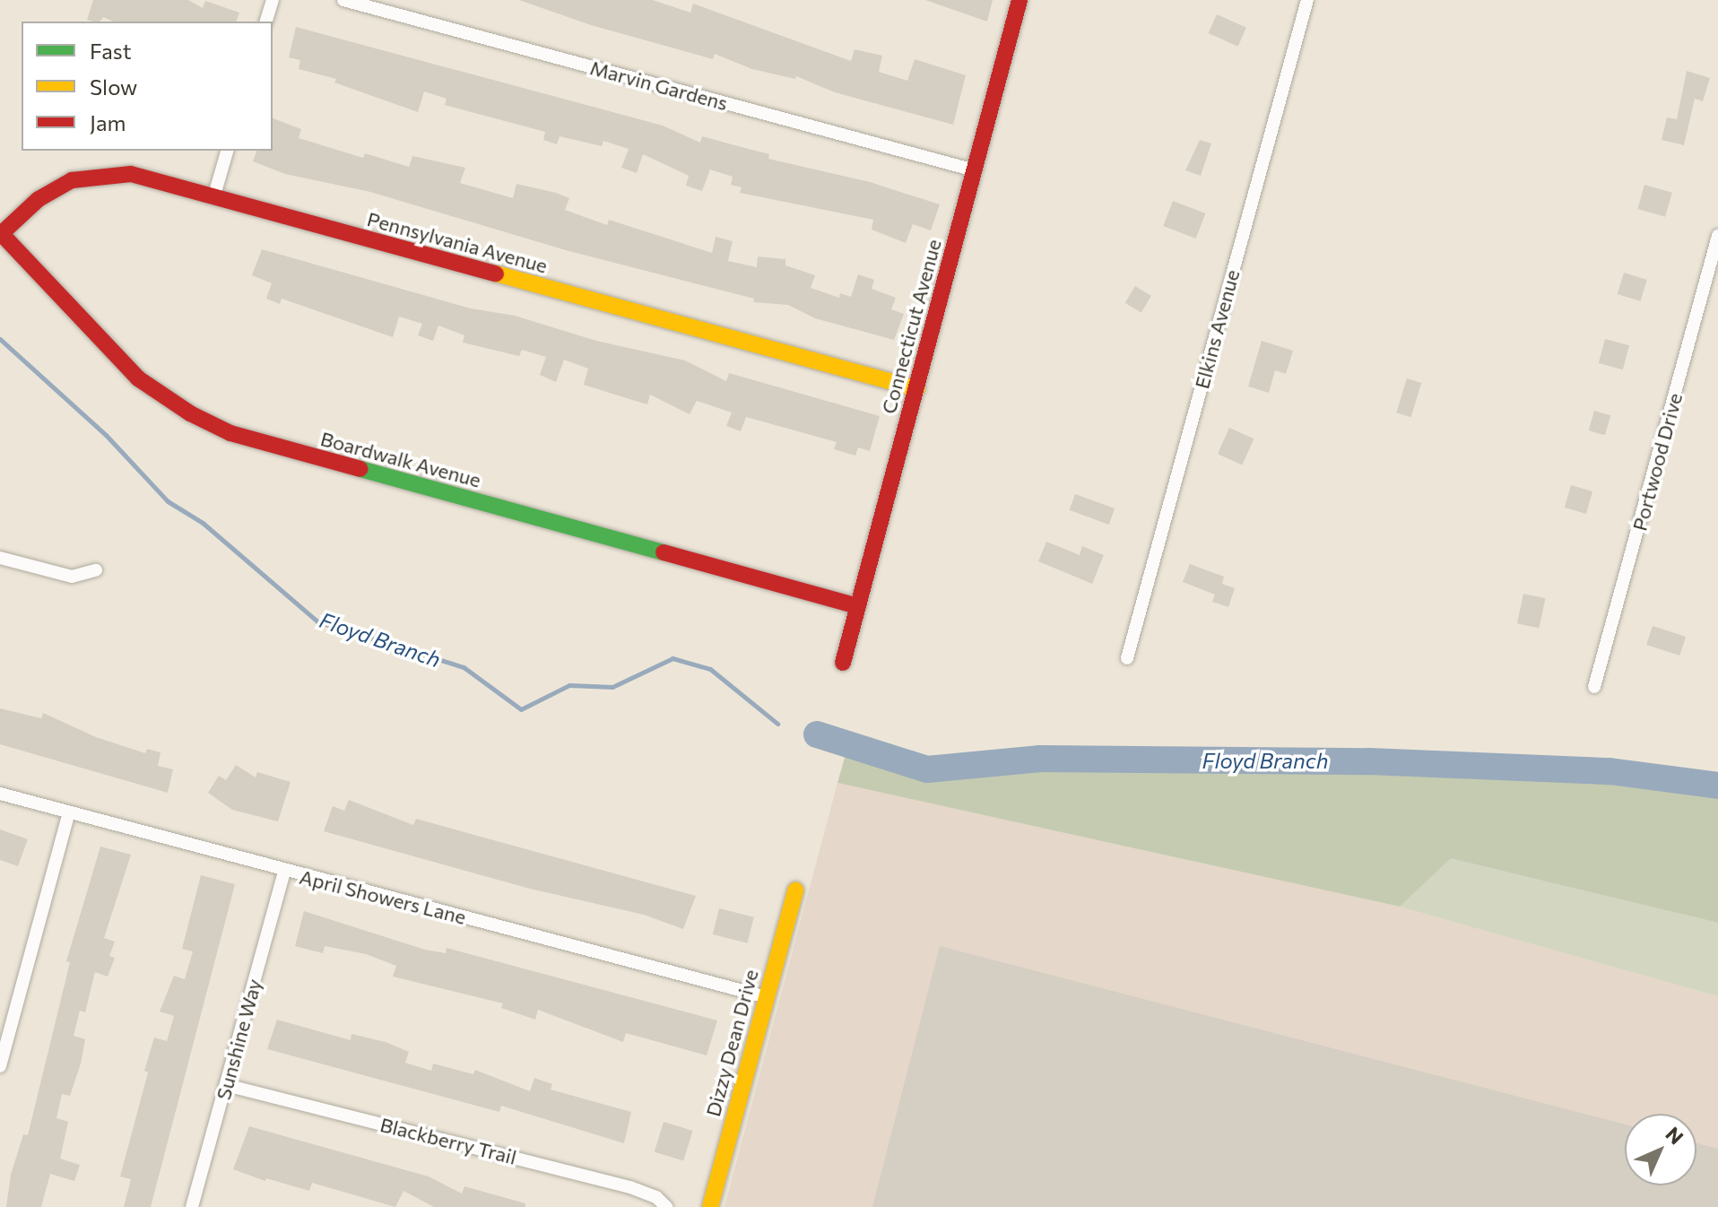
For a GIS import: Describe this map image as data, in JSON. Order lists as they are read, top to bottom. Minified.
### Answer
{"streets":{"street":["Marvin Gardens","Pennsylvania Avenue","Connecticut Avenue","Elkins Avenue","Boardwalk Avenue","Portwood Drive","April Showers Lane","Sunshine Way","Dizzy Dean Drive","Blackberry Trail"]},"crossings":[["Marvin Gardens","Connecticut Avenue"],["Pennsylvania Avenue","Connecticut Avenue"],["Pennsylvania Avenue","Boardwalk Avenue"],["Connecticut Avenue","Boardwalk Avenue"],["April Showers Lane","Sunshine Way"],["April Showers Lane","Dizzy Dean Drive"],["Sunshine Way","Blackberry Trail"]],"water":["Floyd Branch"],"legend":["Fast","Slow","Jam"],"north":"top right"}
